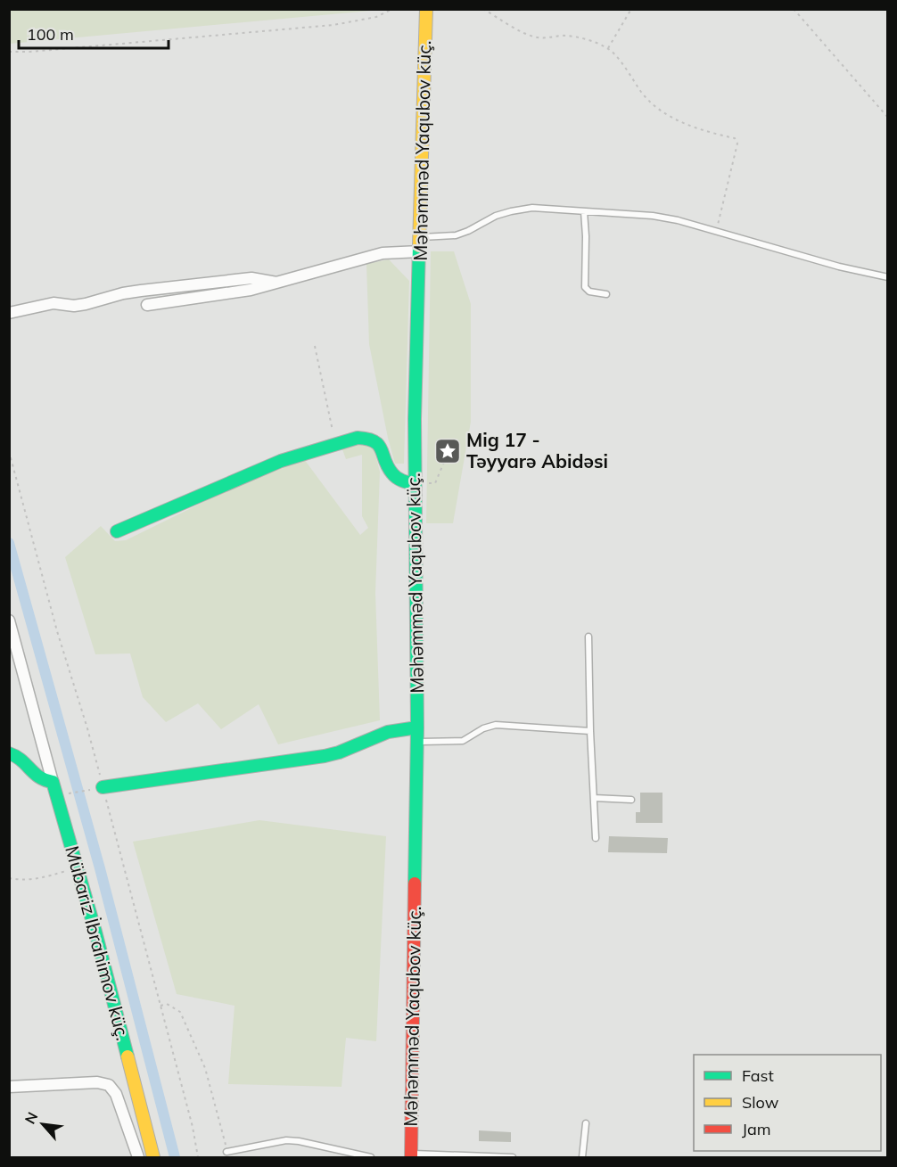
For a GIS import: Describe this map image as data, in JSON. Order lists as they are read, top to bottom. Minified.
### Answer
{"streets":{"main road":["Məhəmməd Yaqubov küç.","Mübariz İbrahimov küç."]},"places":{"place":["Mig 17 - Təyyarə Abidəsi"]},"legend":["Fast","Slow","Jam"],"scale_bar":"100 m","north":"top left"}
